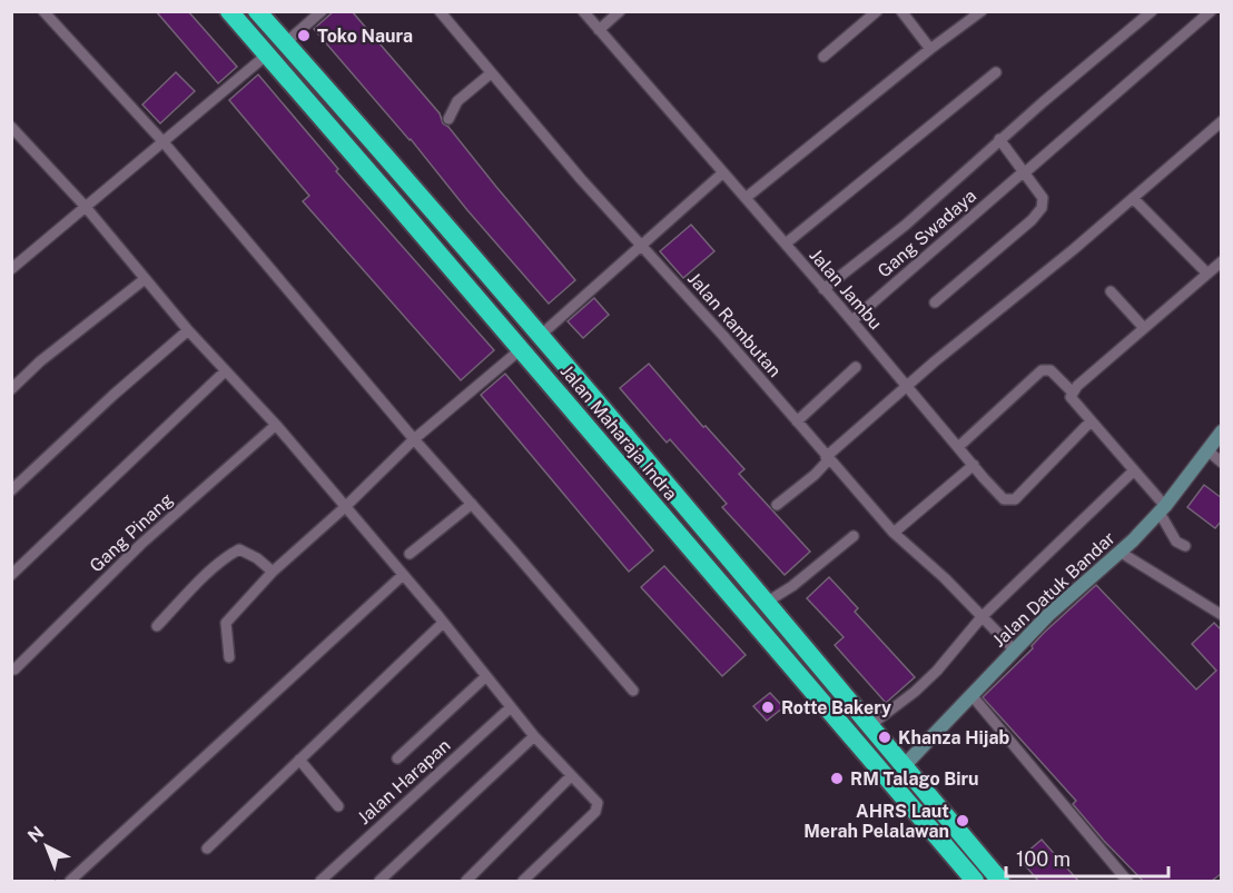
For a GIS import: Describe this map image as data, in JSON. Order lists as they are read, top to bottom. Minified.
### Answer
{"streets":{"highway":["Jalan Maharaja Indra"],"street":["Gang Swadaya","Jalan Jambu","Jalan Rambutan","Gang Pinang","Jalan Datuk Bandar","Jalan Harapan"]},"crossings":[["Gang Swadaya","Jalan Jambu"],["Jalan Rambutan","Jalan Datuk Bandar"],["Jalan Maharaja Indra","Jalan Datuk Bandar"]],"places":["Toko Naura","Rotte Bakery","Khanza Hijab","RM Talago Biru","AHRS Laut Merah Pelalawan"],"scale_bar":"100 m","north":"top left"}
